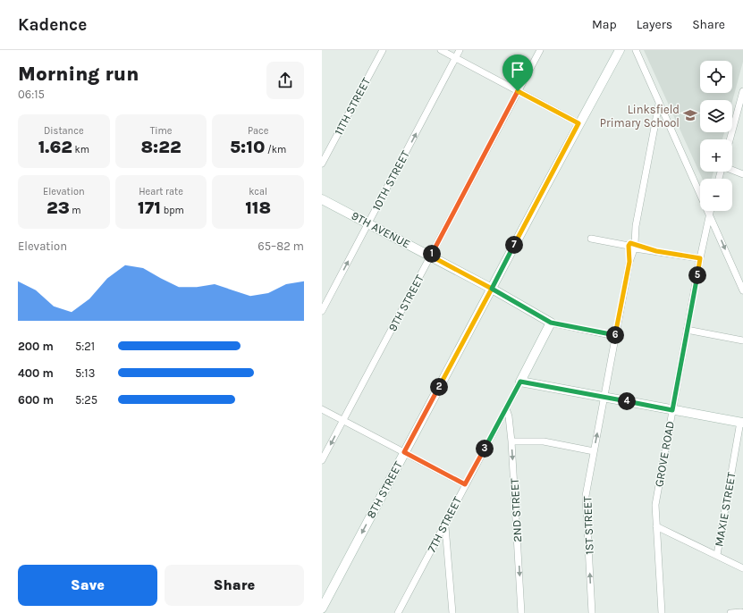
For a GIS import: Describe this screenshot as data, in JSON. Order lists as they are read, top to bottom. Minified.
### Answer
{"streets":{"main road":["9TH AVENUE","8TH STREET","7TH STREET"],"street":["11TH STREET","10TH STREET","9TH STREET","GROVE ROAD","MAXIE STREET","2ND STREET","1ST STREET"]},"crossings":[["10TH STREET","9TH AVENUE"],["9TH AVENUE","9TH STREET"],["9TH AVENUE","8TH STREET"],["9TH AVENUE","7TH STREET"],["9TH AVENUE","1ST STREET"],["2ND STREET","7TH STREET"]],"one_way":["10TH STREET","2ND STREET","1ST STREET"],"places":{"school or university":["Linksfield Primary School"]},"page":{"header":"Kadence","nav":["Map","Layers","Share"],"heading":["Morning run","06:15"],"map_buttons":["+","−"],"stats":[["Distance","1.62 km"],["Time","8:22"],["Pace","5:10 /km"],["Elevation","23 m"],["Heart rate","171 bpm"],["kcal","118"]],"chart":["Elevation","65–82 m"],"pins":["7","1","5","6","2","4","3"],"list":[{"name":"200 m","note":"5:21"},{"name":"400 m","note":"5:13"},{"name":"600 m","note":"5:25"}],"buttons":["Save","Share"]}}
